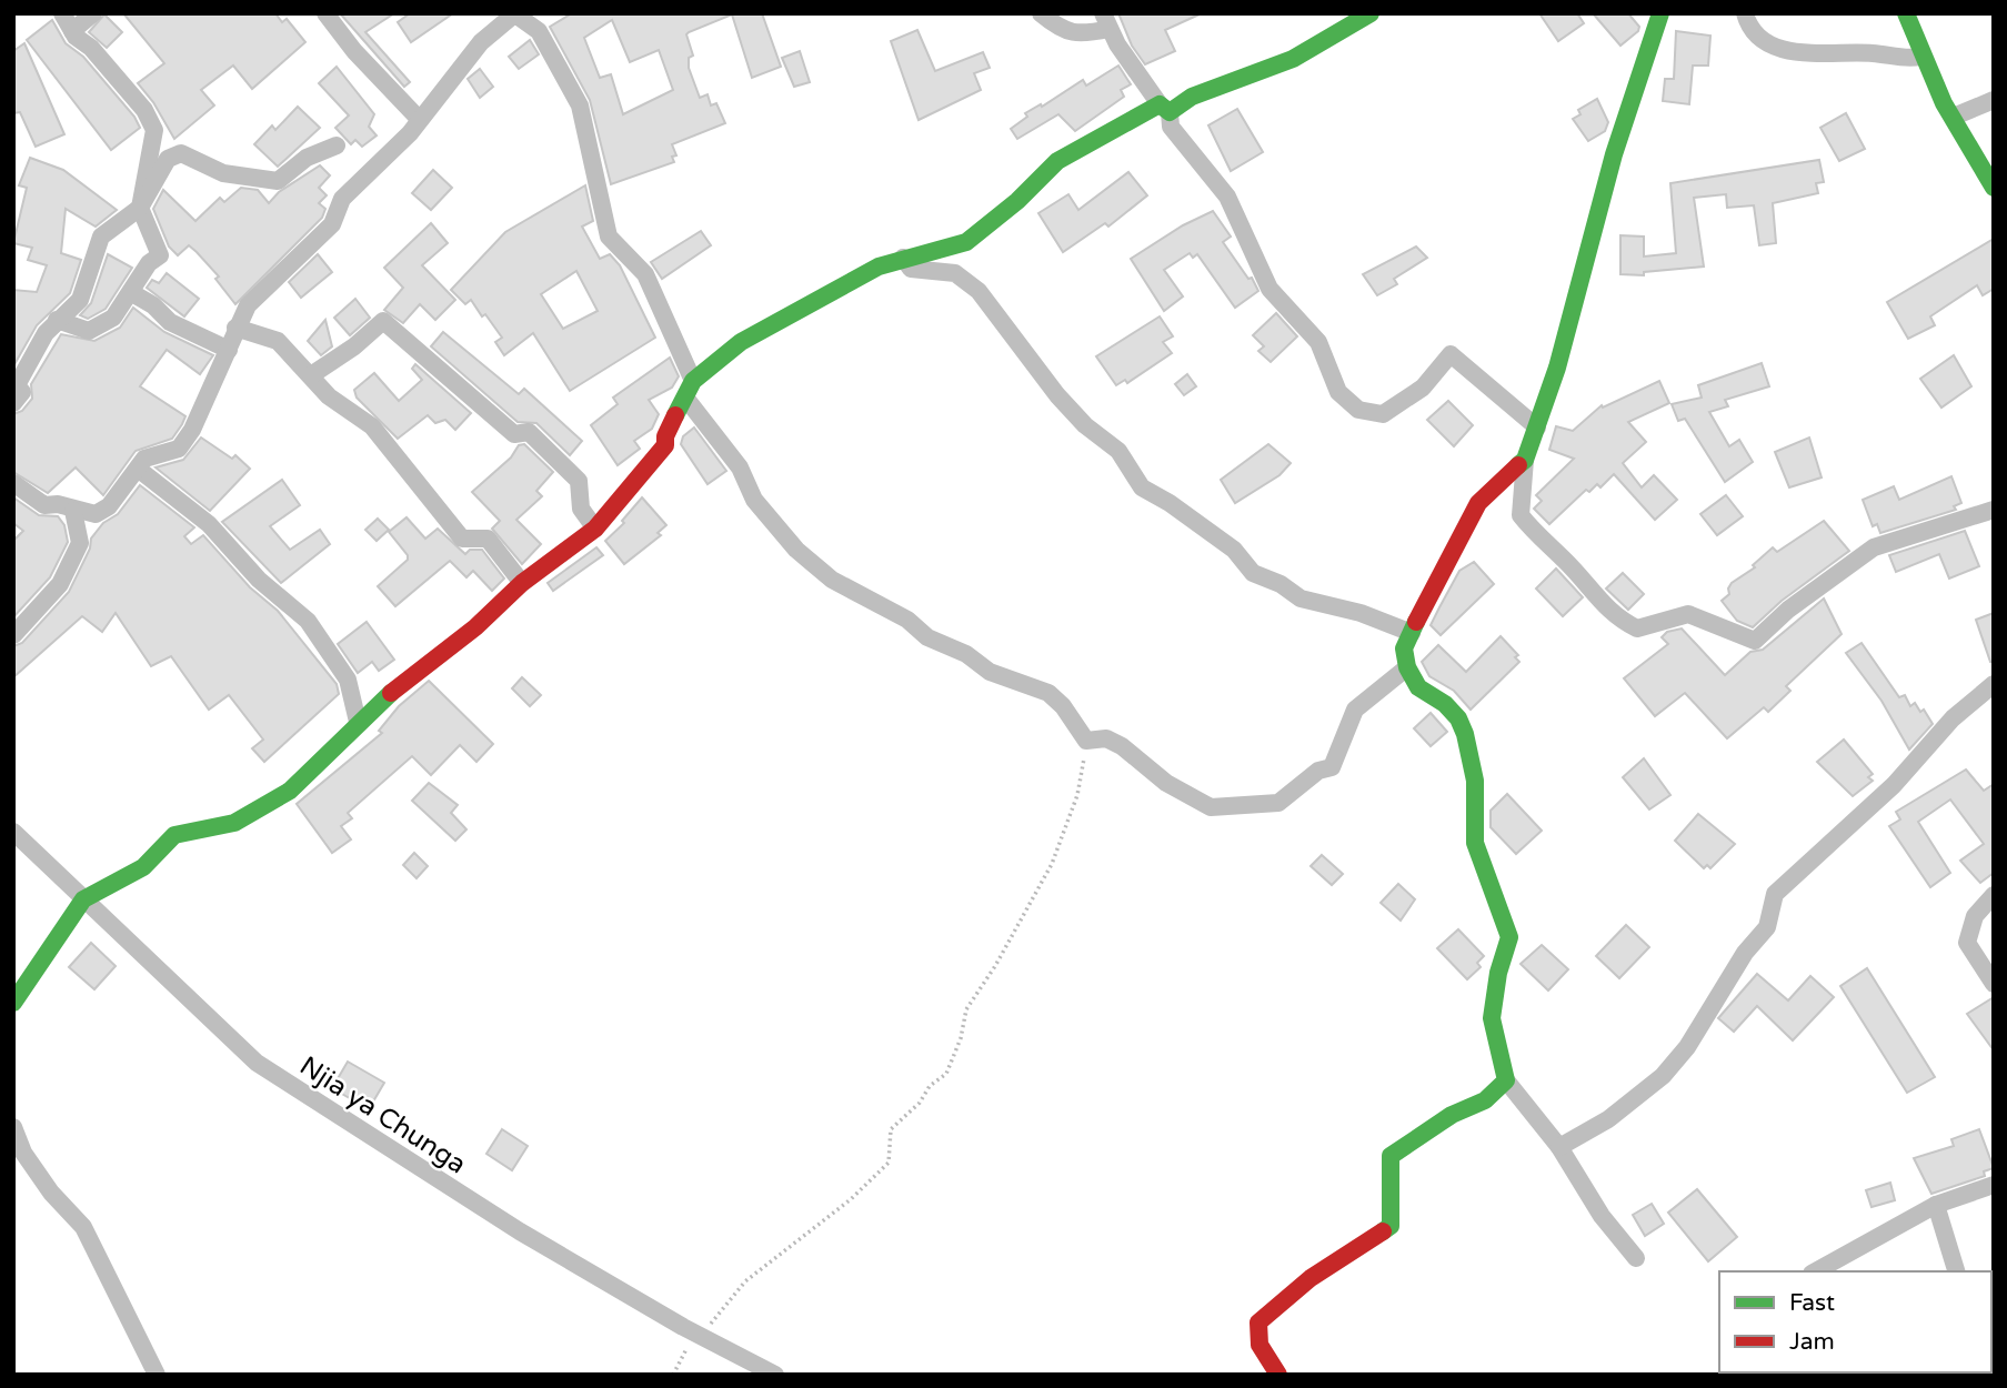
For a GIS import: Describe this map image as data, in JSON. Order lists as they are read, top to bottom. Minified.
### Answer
{"streets":{"street":["Njia ya Chunga"]},"legend":["Fast","Jam"]}
